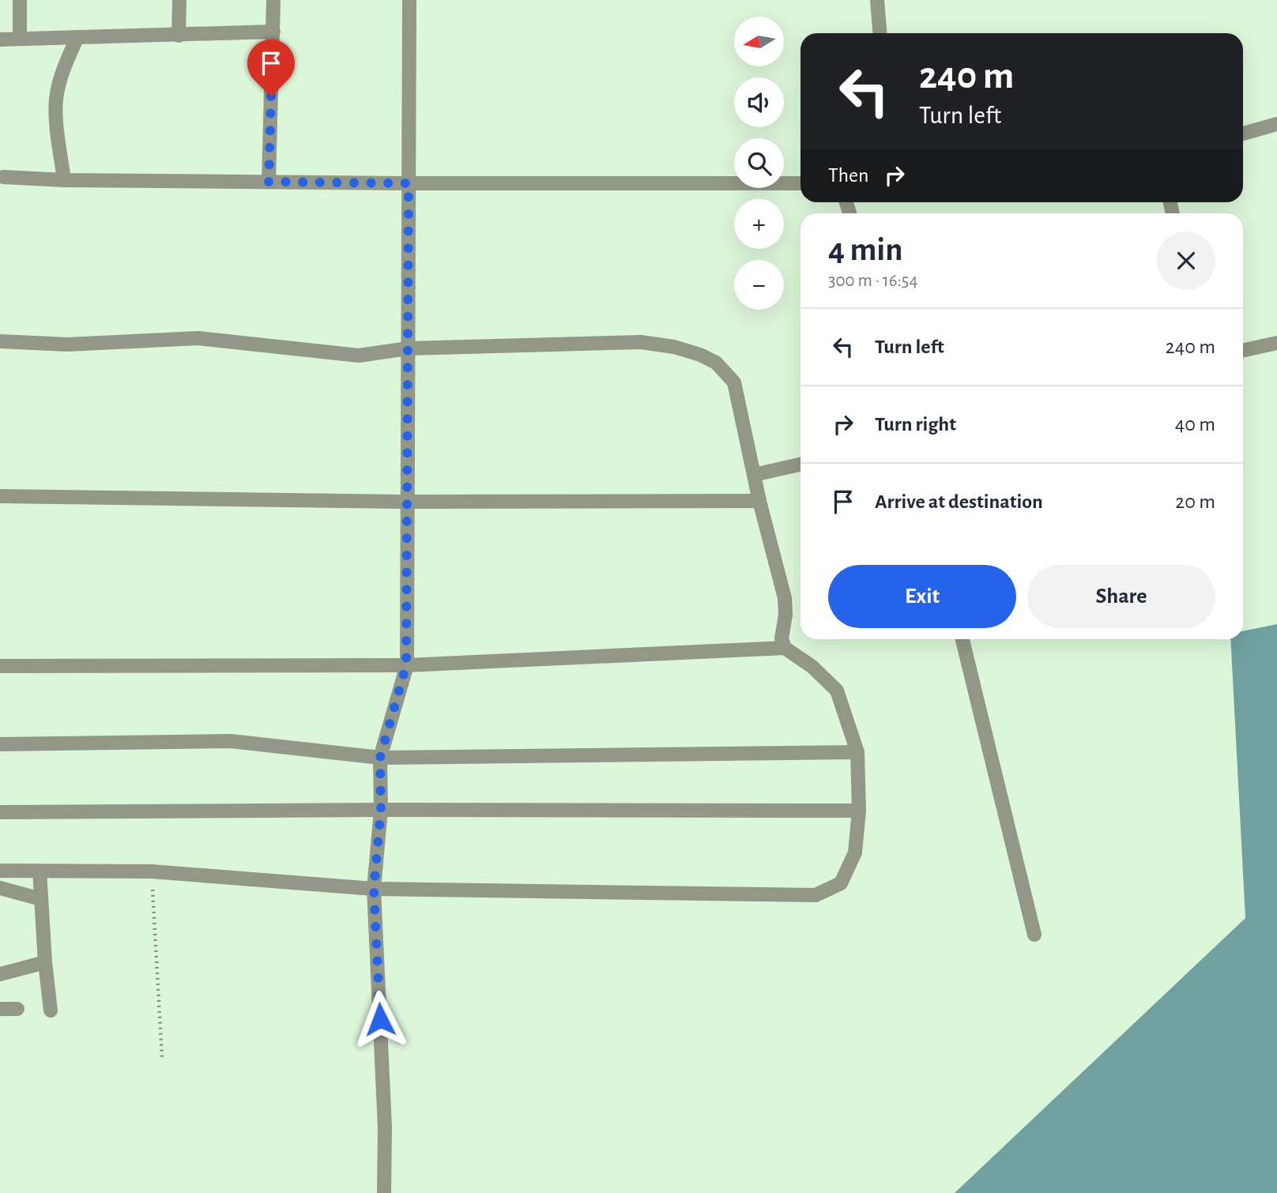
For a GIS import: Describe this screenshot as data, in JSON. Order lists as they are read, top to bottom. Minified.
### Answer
{"north":"left","page":{"map_buttons":["+","−"],"turn":["240 m","Turn left"],"then":"Then","heading":["4 min","300 m · 16:54"],"list":[{"name":"Turn left","value":"240 m"},{"name":"Turn right","value":"40 m"},{"name":"Arrive at destination","value":"20 m"}],"buttons":["Exit","Share"]}}
